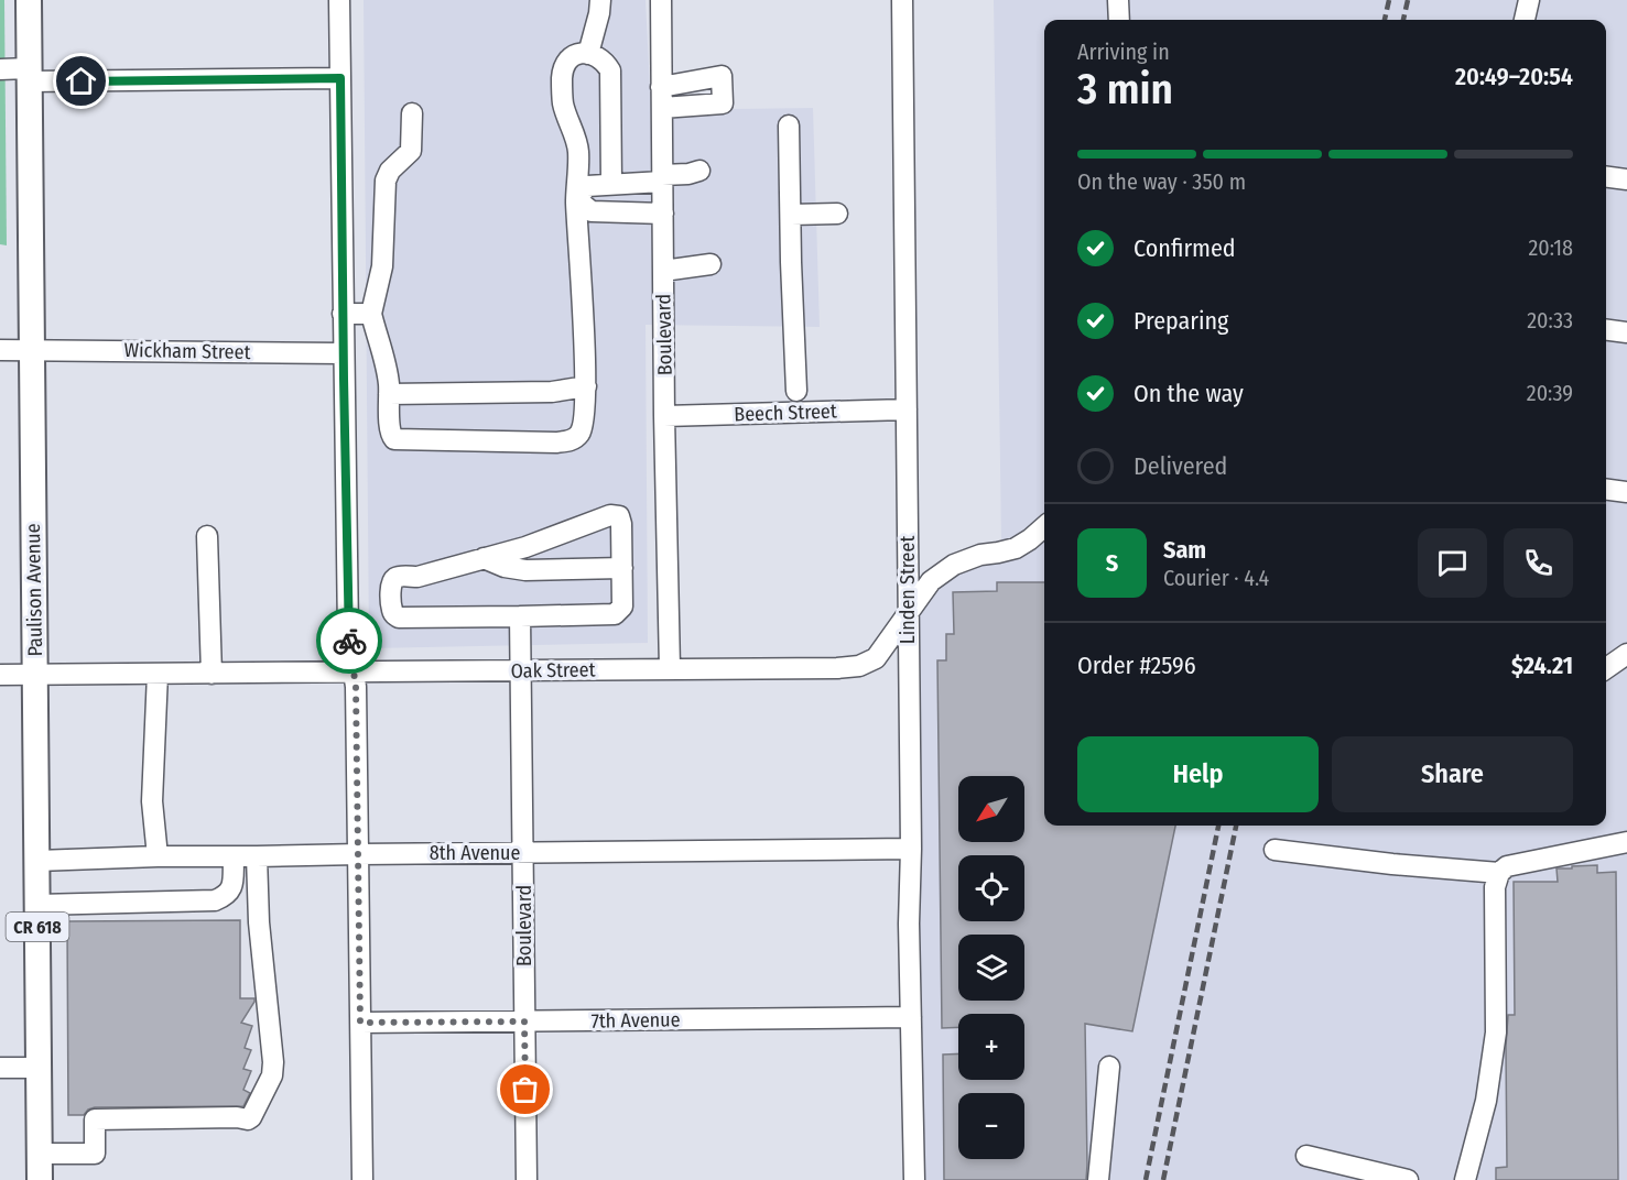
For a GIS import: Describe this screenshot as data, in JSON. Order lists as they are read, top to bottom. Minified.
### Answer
{"streets":{"main road":["Paulison Avenue","CR 618"],"street":["Boulevard","Wickham Street","Beech Street","Linden Street","Oak Street","8th Avenue","7th Avenue"]},"crossings":[["Boulevard","Beech Street"],["Boulevard","Oak Street"],["Boulevard","8th Avenue"],["Boulevard","7th Avenue"],["Wickham Street","Paulison Avenue"],["Beech Street","Linden Street"],["Paulison Avenue","Oak Street"],["Paulison Avenue","8th Avenue"],["Linden Street","Oak Street"],["Linden Street","8th Avenue"],["Linden Street","7th Avenue"]],"north":"bottom left","page":{"heading":["3 min","Arriving in","20:49–20:54"],"panel":["Sam","Courier · 4.4","Order #2596","$24.21"],"bar":"On the way · 350 m","list":[["Confirmed","20:18"],["Preparing","20:33"],["On the way","20:39"],"Delivered"],"round":"S","buttons":["Help","Share"],"map_buttons":["+","−"]}}
